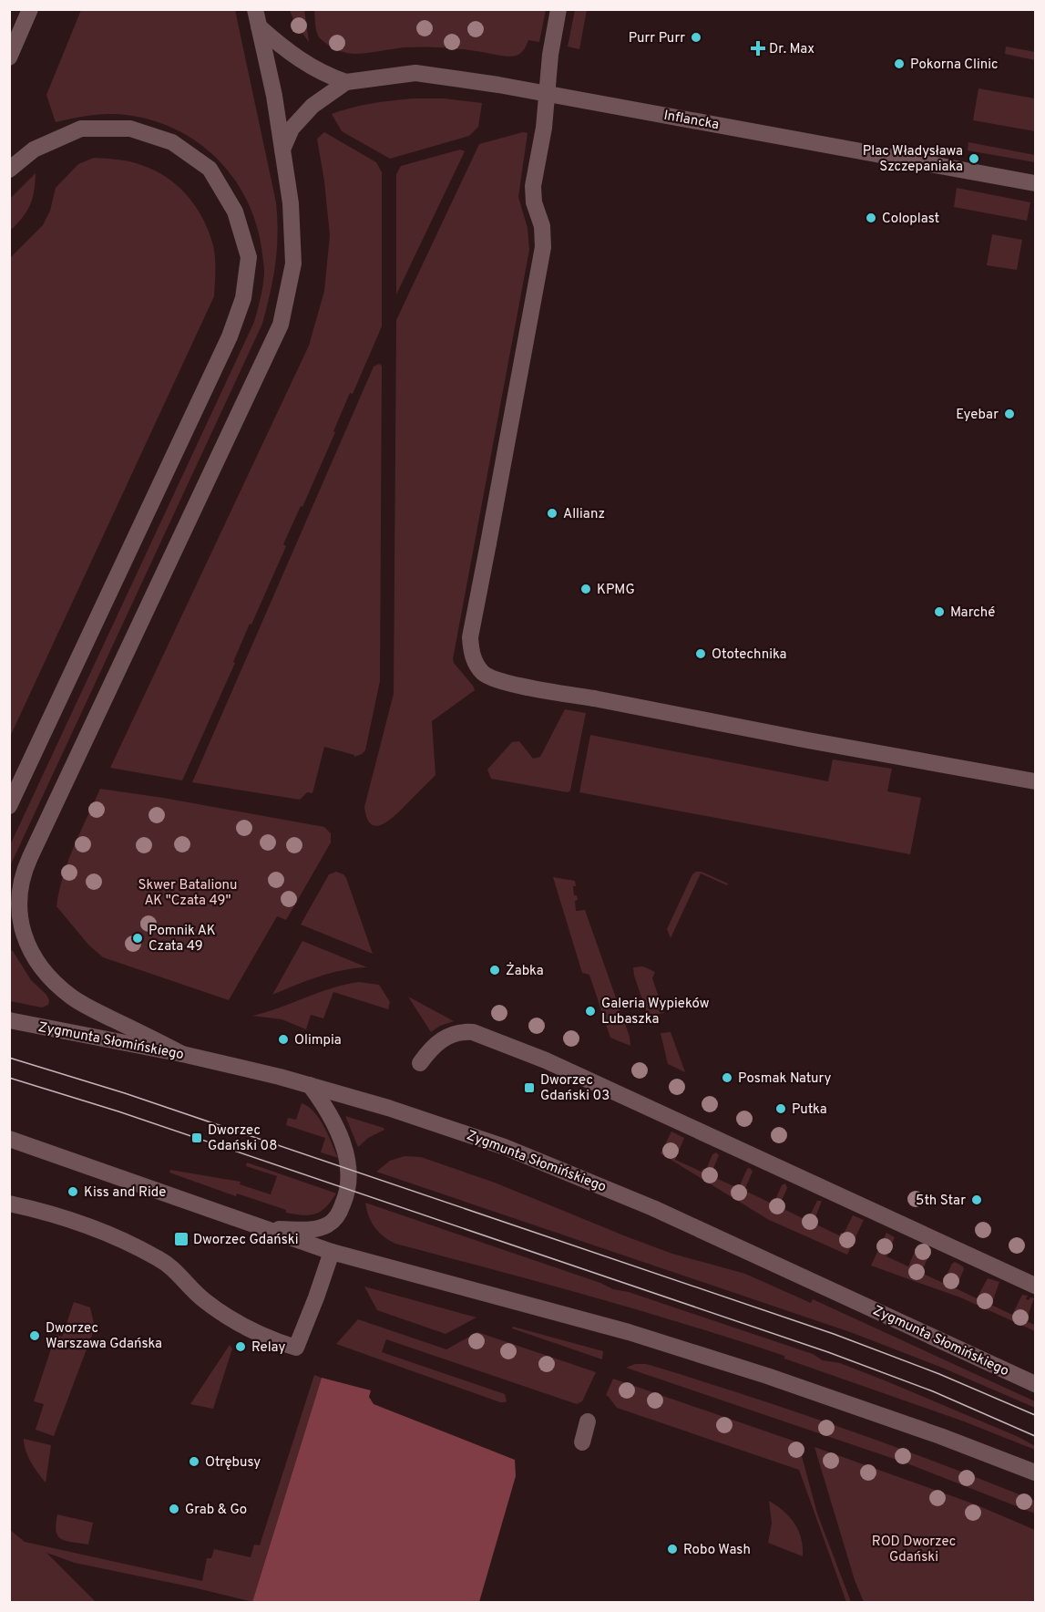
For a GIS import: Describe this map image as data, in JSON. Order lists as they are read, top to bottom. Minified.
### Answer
{"streets":{"main road":["Inflancka","Zygmunta Słomińskiego"]},"parks":["Skwer Batalionu AK \"Czata 49\"","ROD Dworzec Gdański"],"places":{"other":["Purr Purr","Pokorna Clinic","Plac Władysława Szczepaniaka","Coloplast","Eyebar","Allianz","KPMG","Marché","Ototechnika","Pomnik AK Czata 49","Żabka","Galeria Wypieków Lubaszka","Olimpia","Posmak Natury","Putka","Kiss and Ride","5th Star","Dworzec Warszawa Gdańska","Relay","Otrębusy","Grab & Go","Robo Wash"],"health":["Dr. Max"],"transit":["Dworzec Gdański 03","Dworzec Gdański 08","Dworzec Gdański"]}}
